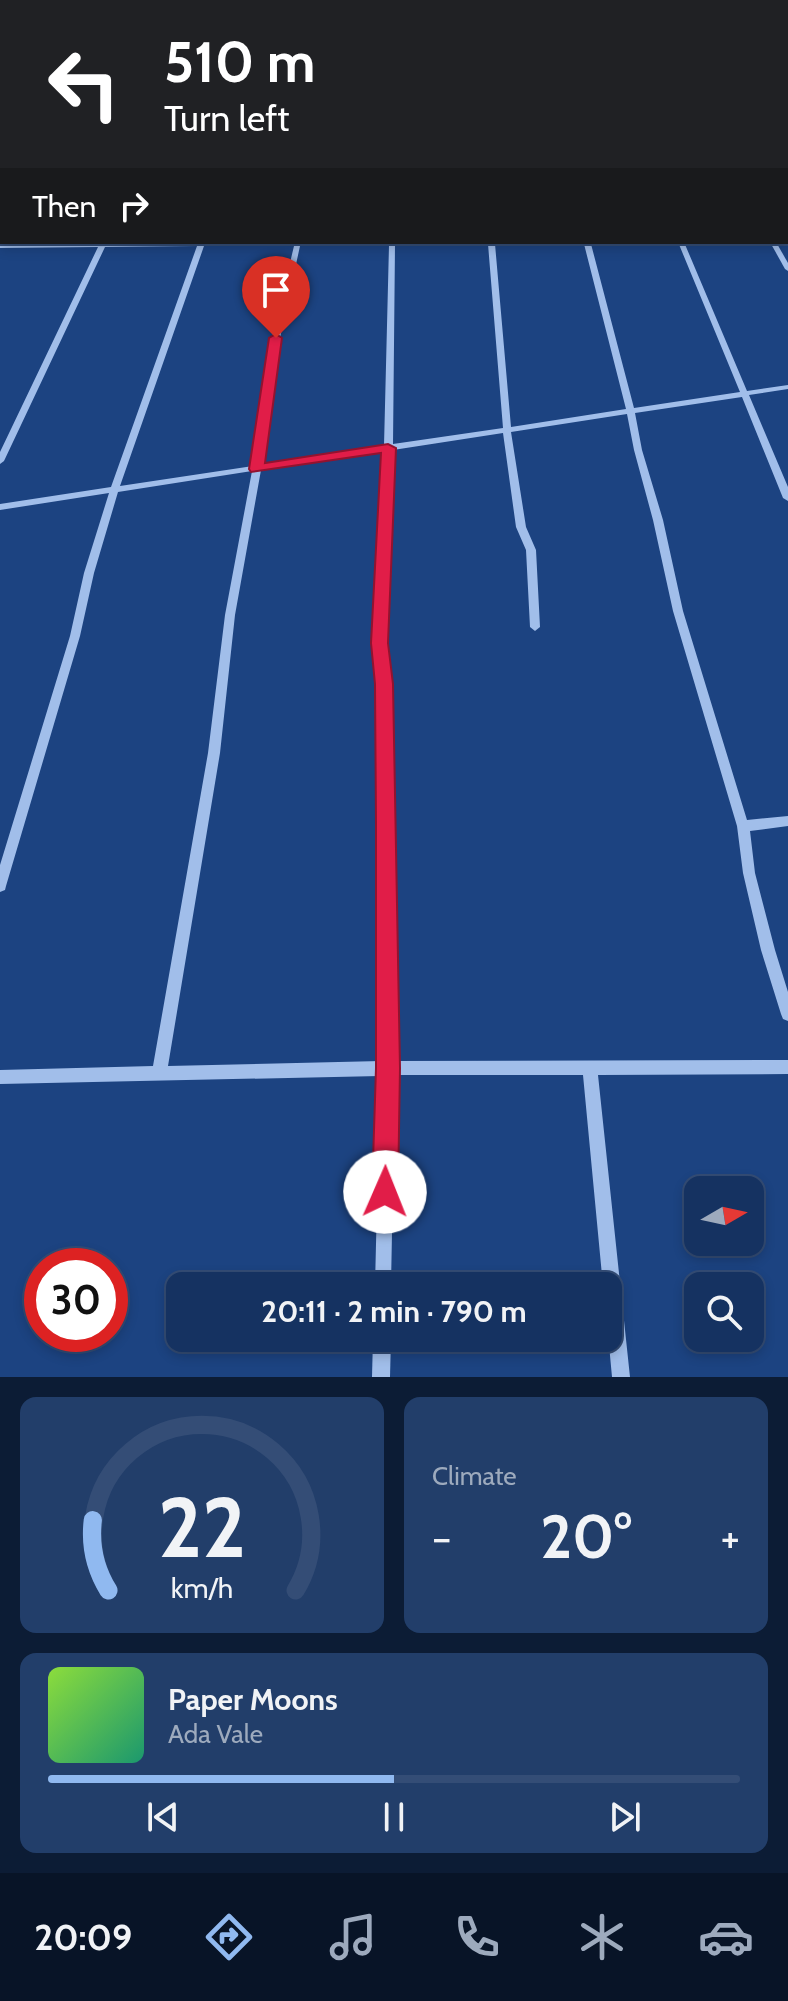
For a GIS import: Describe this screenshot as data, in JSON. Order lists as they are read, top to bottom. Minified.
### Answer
{"north":"right","page":{"turn":["510 m","Turn left"],"then":"Then","limit":"30","trip":"20:11 · 2 min · 790 m","tile":"Climate","heat":["−","20°","+"],"song":["Paper Moons","Ada Vale"],"tabs":"20:09","gauge":["22","km/h"]}}
